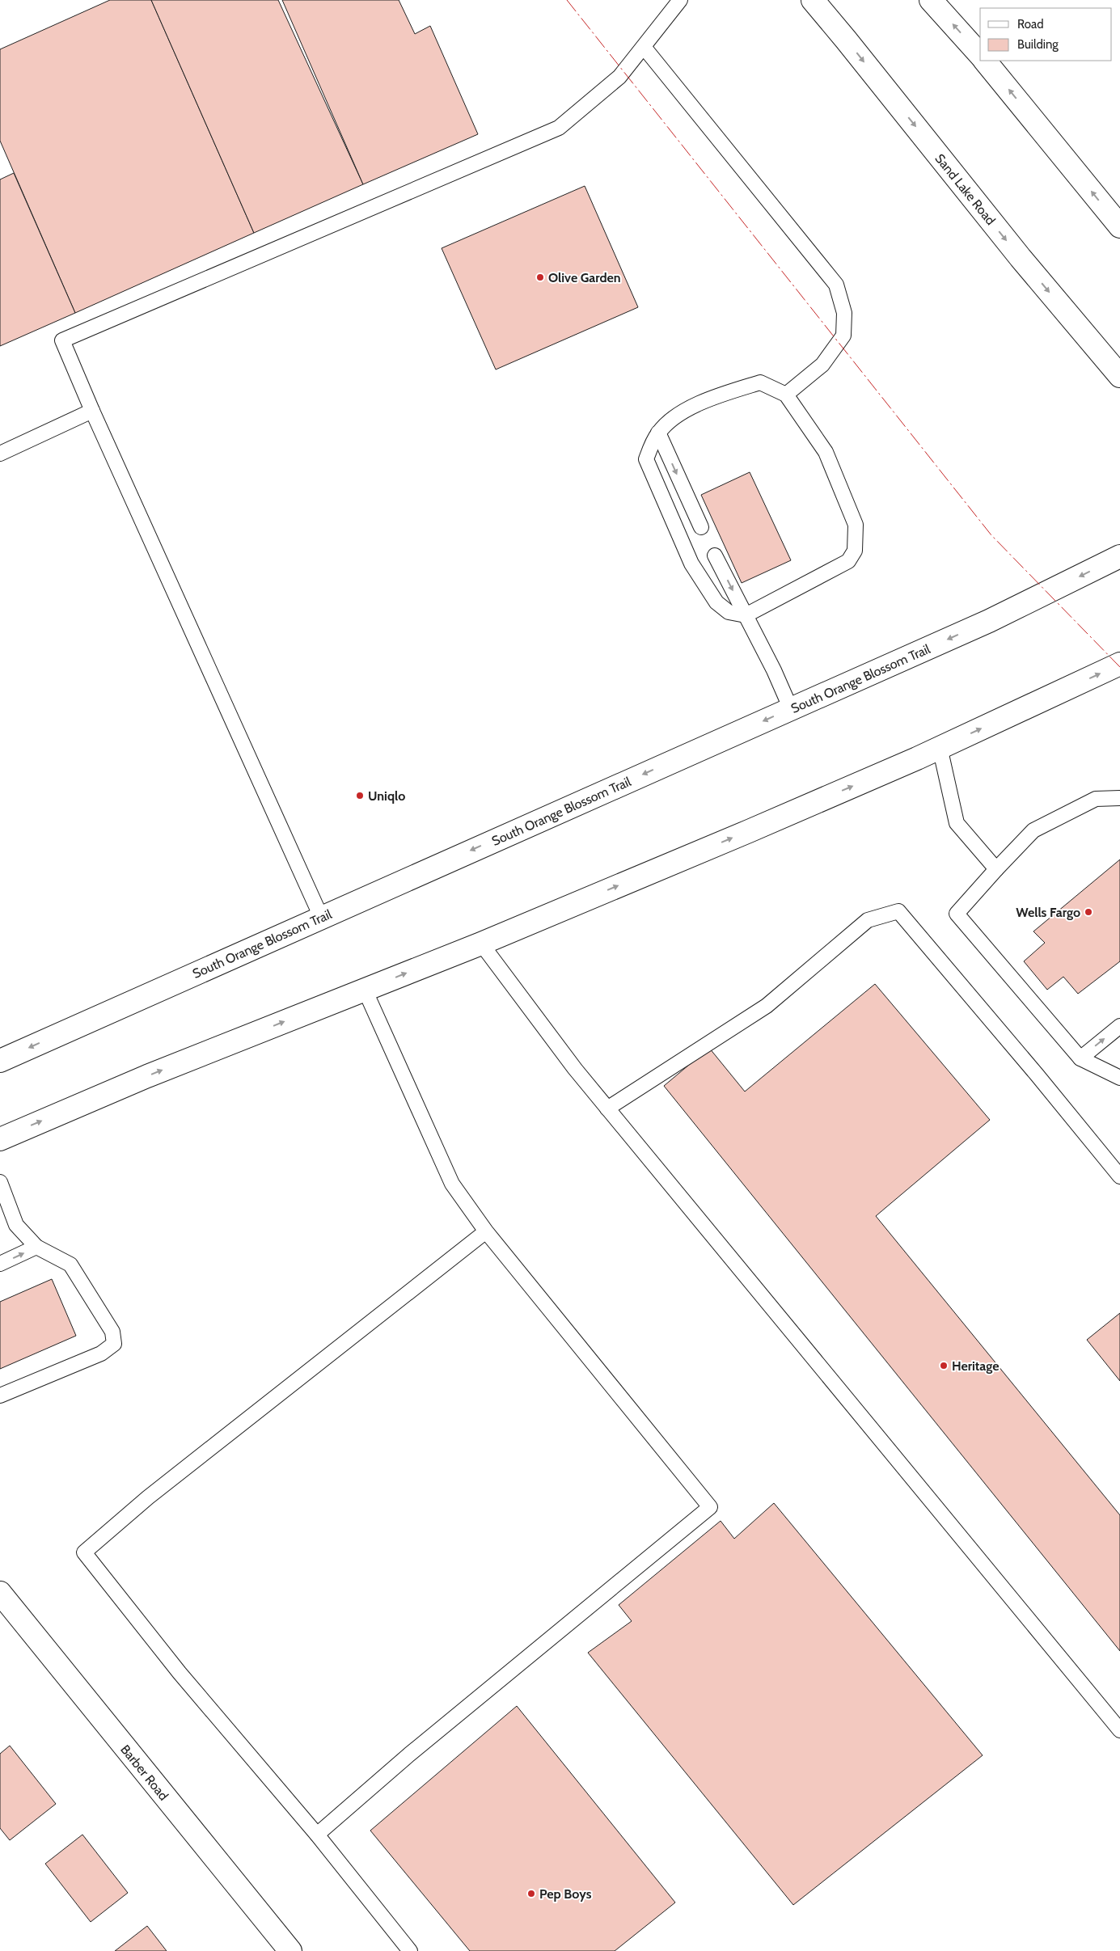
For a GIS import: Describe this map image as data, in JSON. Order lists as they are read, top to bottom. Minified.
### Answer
{"streets":{"main road":["Sand Lake Road","South Orange Blossom Trail","Barber Road"]},"places":["Olive Garden","Uniqlo","Wells Fargo","Heritage","Pep Boys"],"legend":["Road","Building"]}
